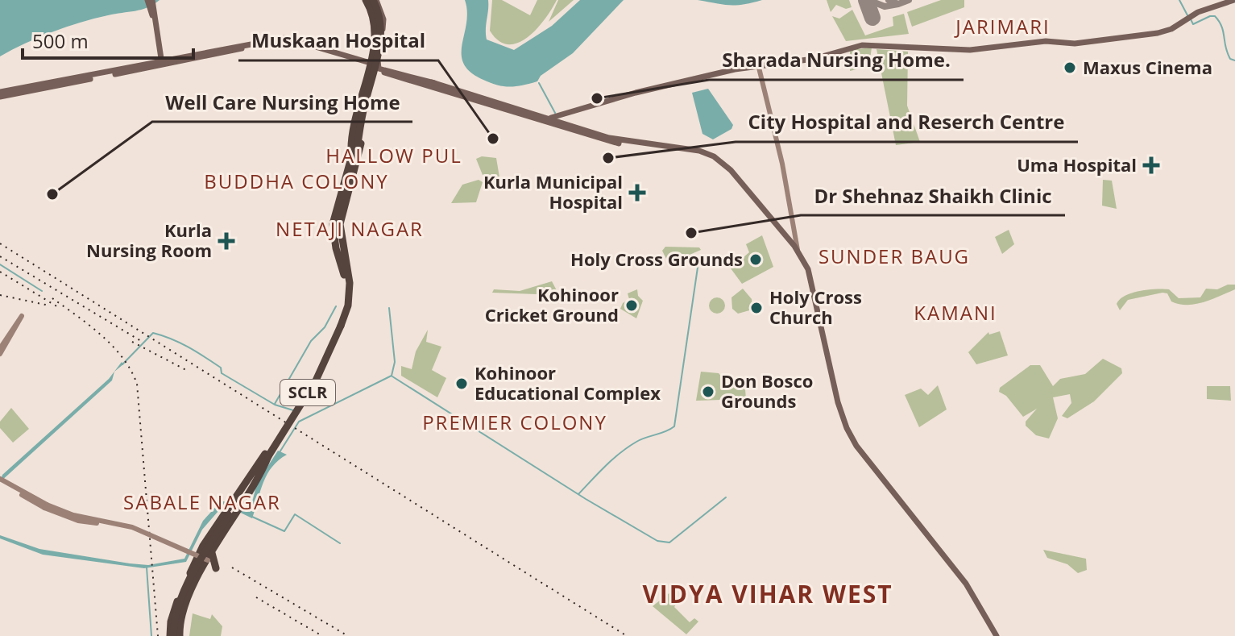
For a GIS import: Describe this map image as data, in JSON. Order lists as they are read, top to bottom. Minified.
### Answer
{"streets":{"highway":["SCLR"]},"districts":["JARIMARI","HALLOW PUL","BUDDHA COLONY","NETAJI NAGAR","SUNDER BAUG","KAMANI","PREMIER COLONY","SABALE NAGAR","VIDYA VIHAR WEST"],"places":{"other":["Maxus Cinema","Sharada Nursing Home.","Muskaan Hospital","City Hospital and Reserch Centre","Well Care Nursing Home","Dr Shehnaz Shaikh Clinic","Holy Cross Grounds","Kohinoor Cricket Ground","Holy Cross Church","Kohinoor Educational Complex","Don Bosco Grounds"],"health":["Uma Hospital","Kurla Municipal Hospital","Kurla Nursing Room"]},"scale_bar":"500 m"}
